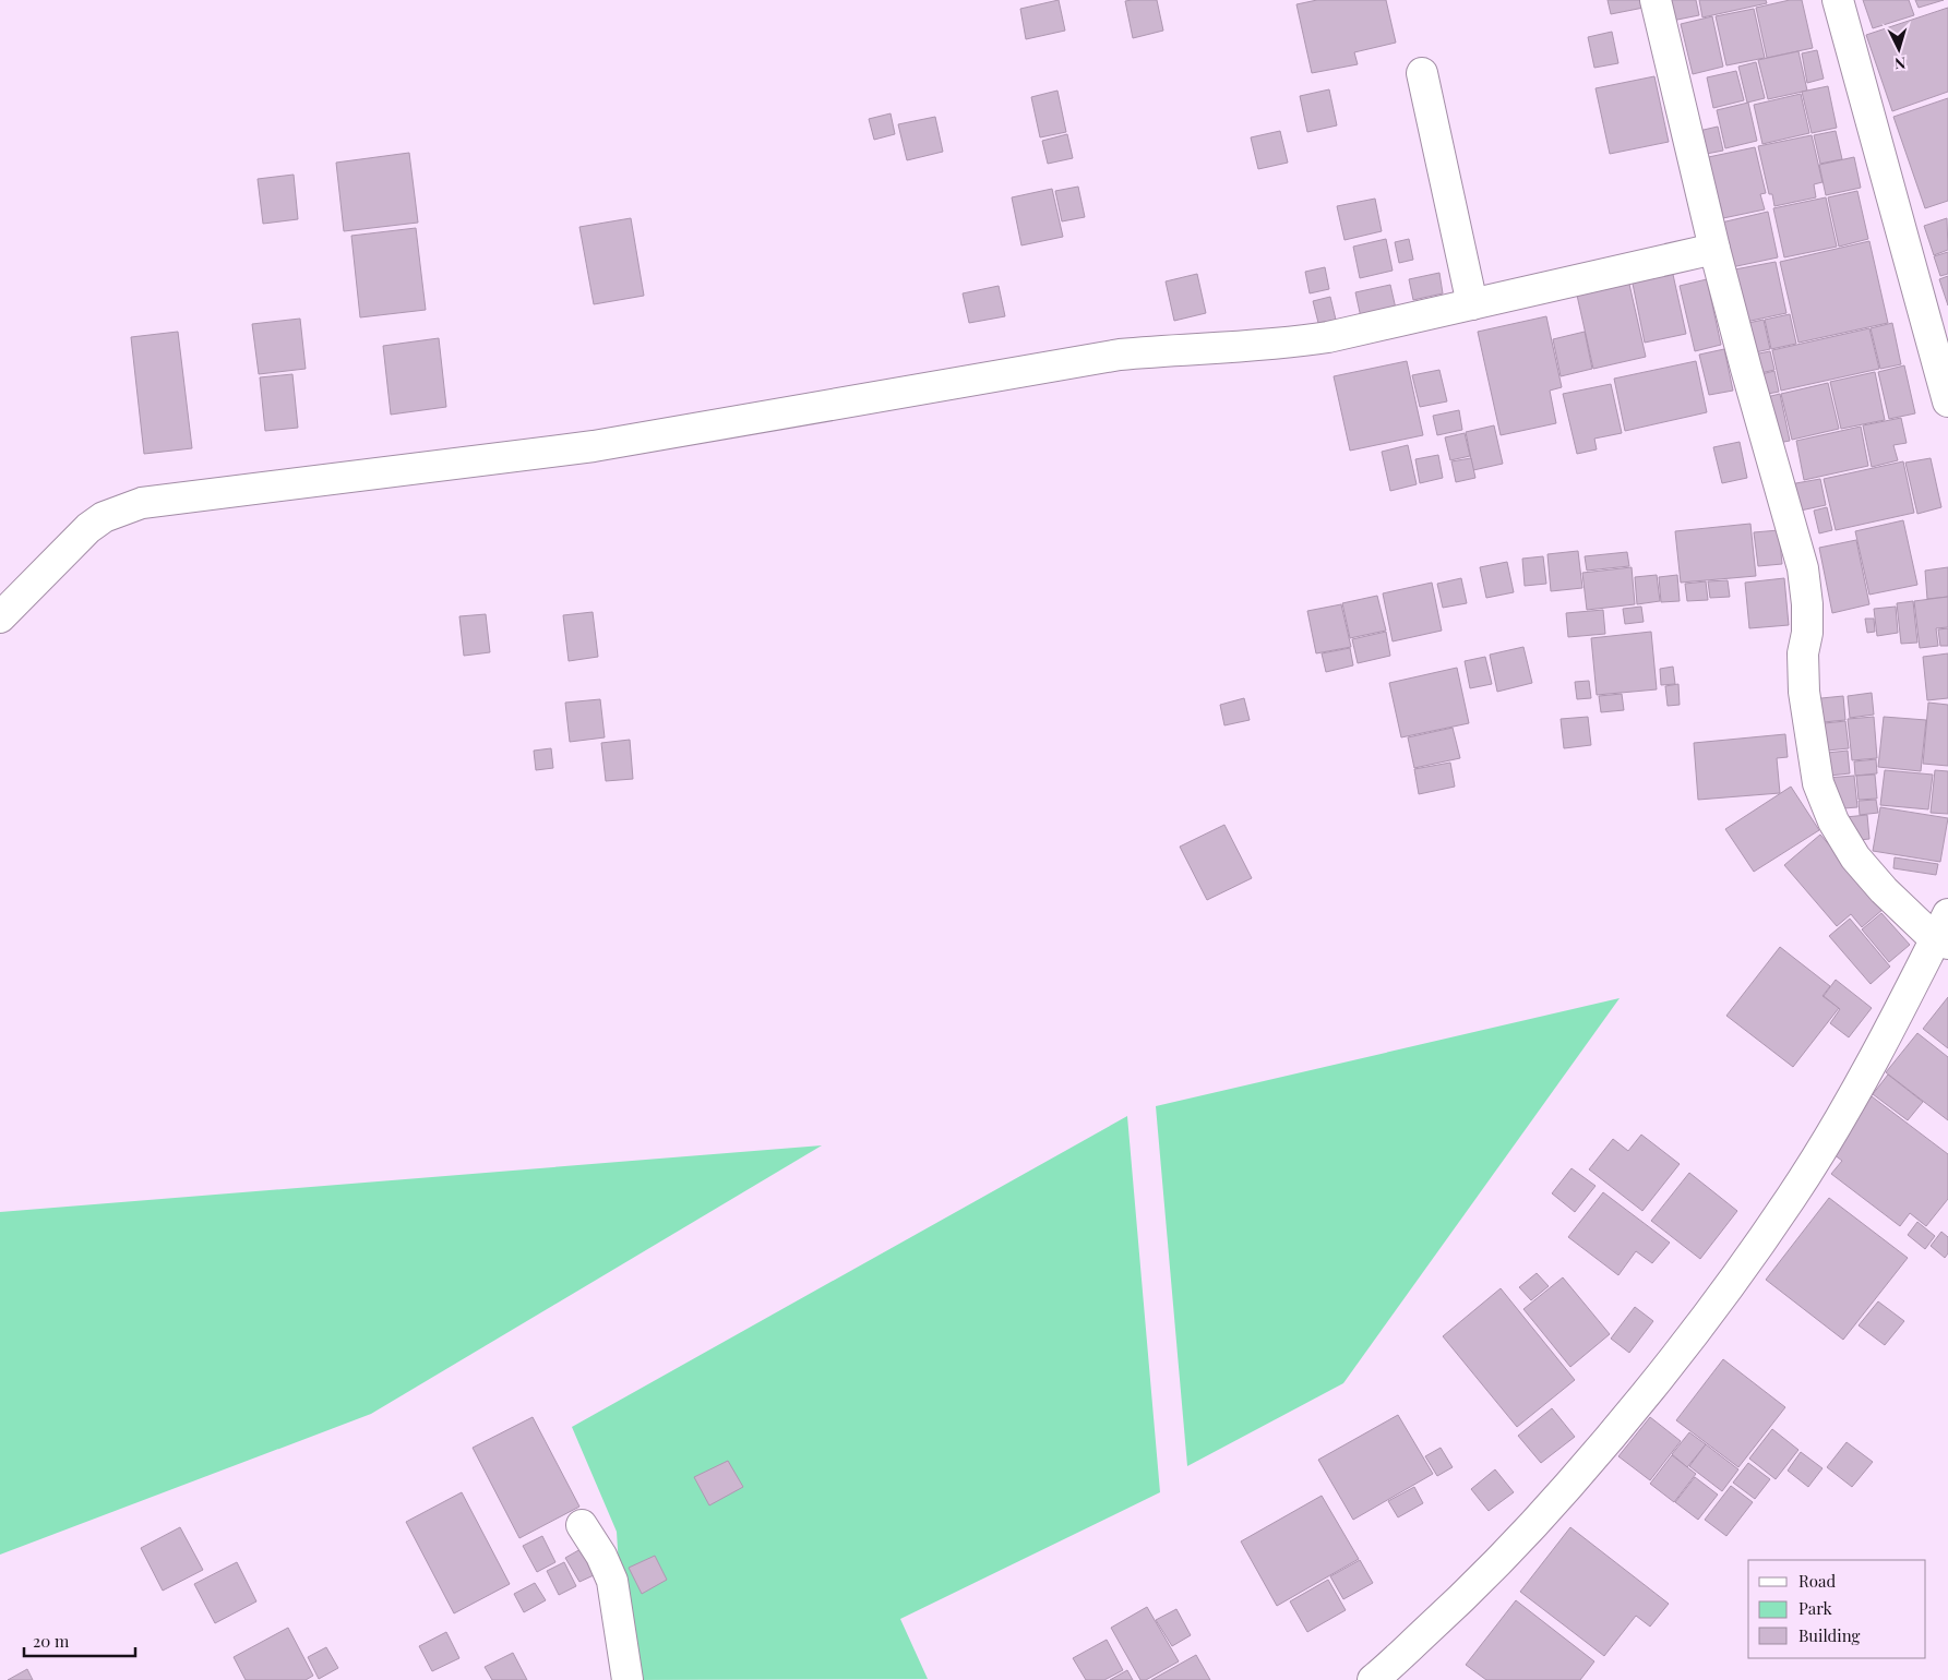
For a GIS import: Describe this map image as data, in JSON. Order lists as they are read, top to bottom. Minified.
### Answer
{"legend":["Road","Park","Building"],"scale_bar":"20 m","north":"bottom"}
